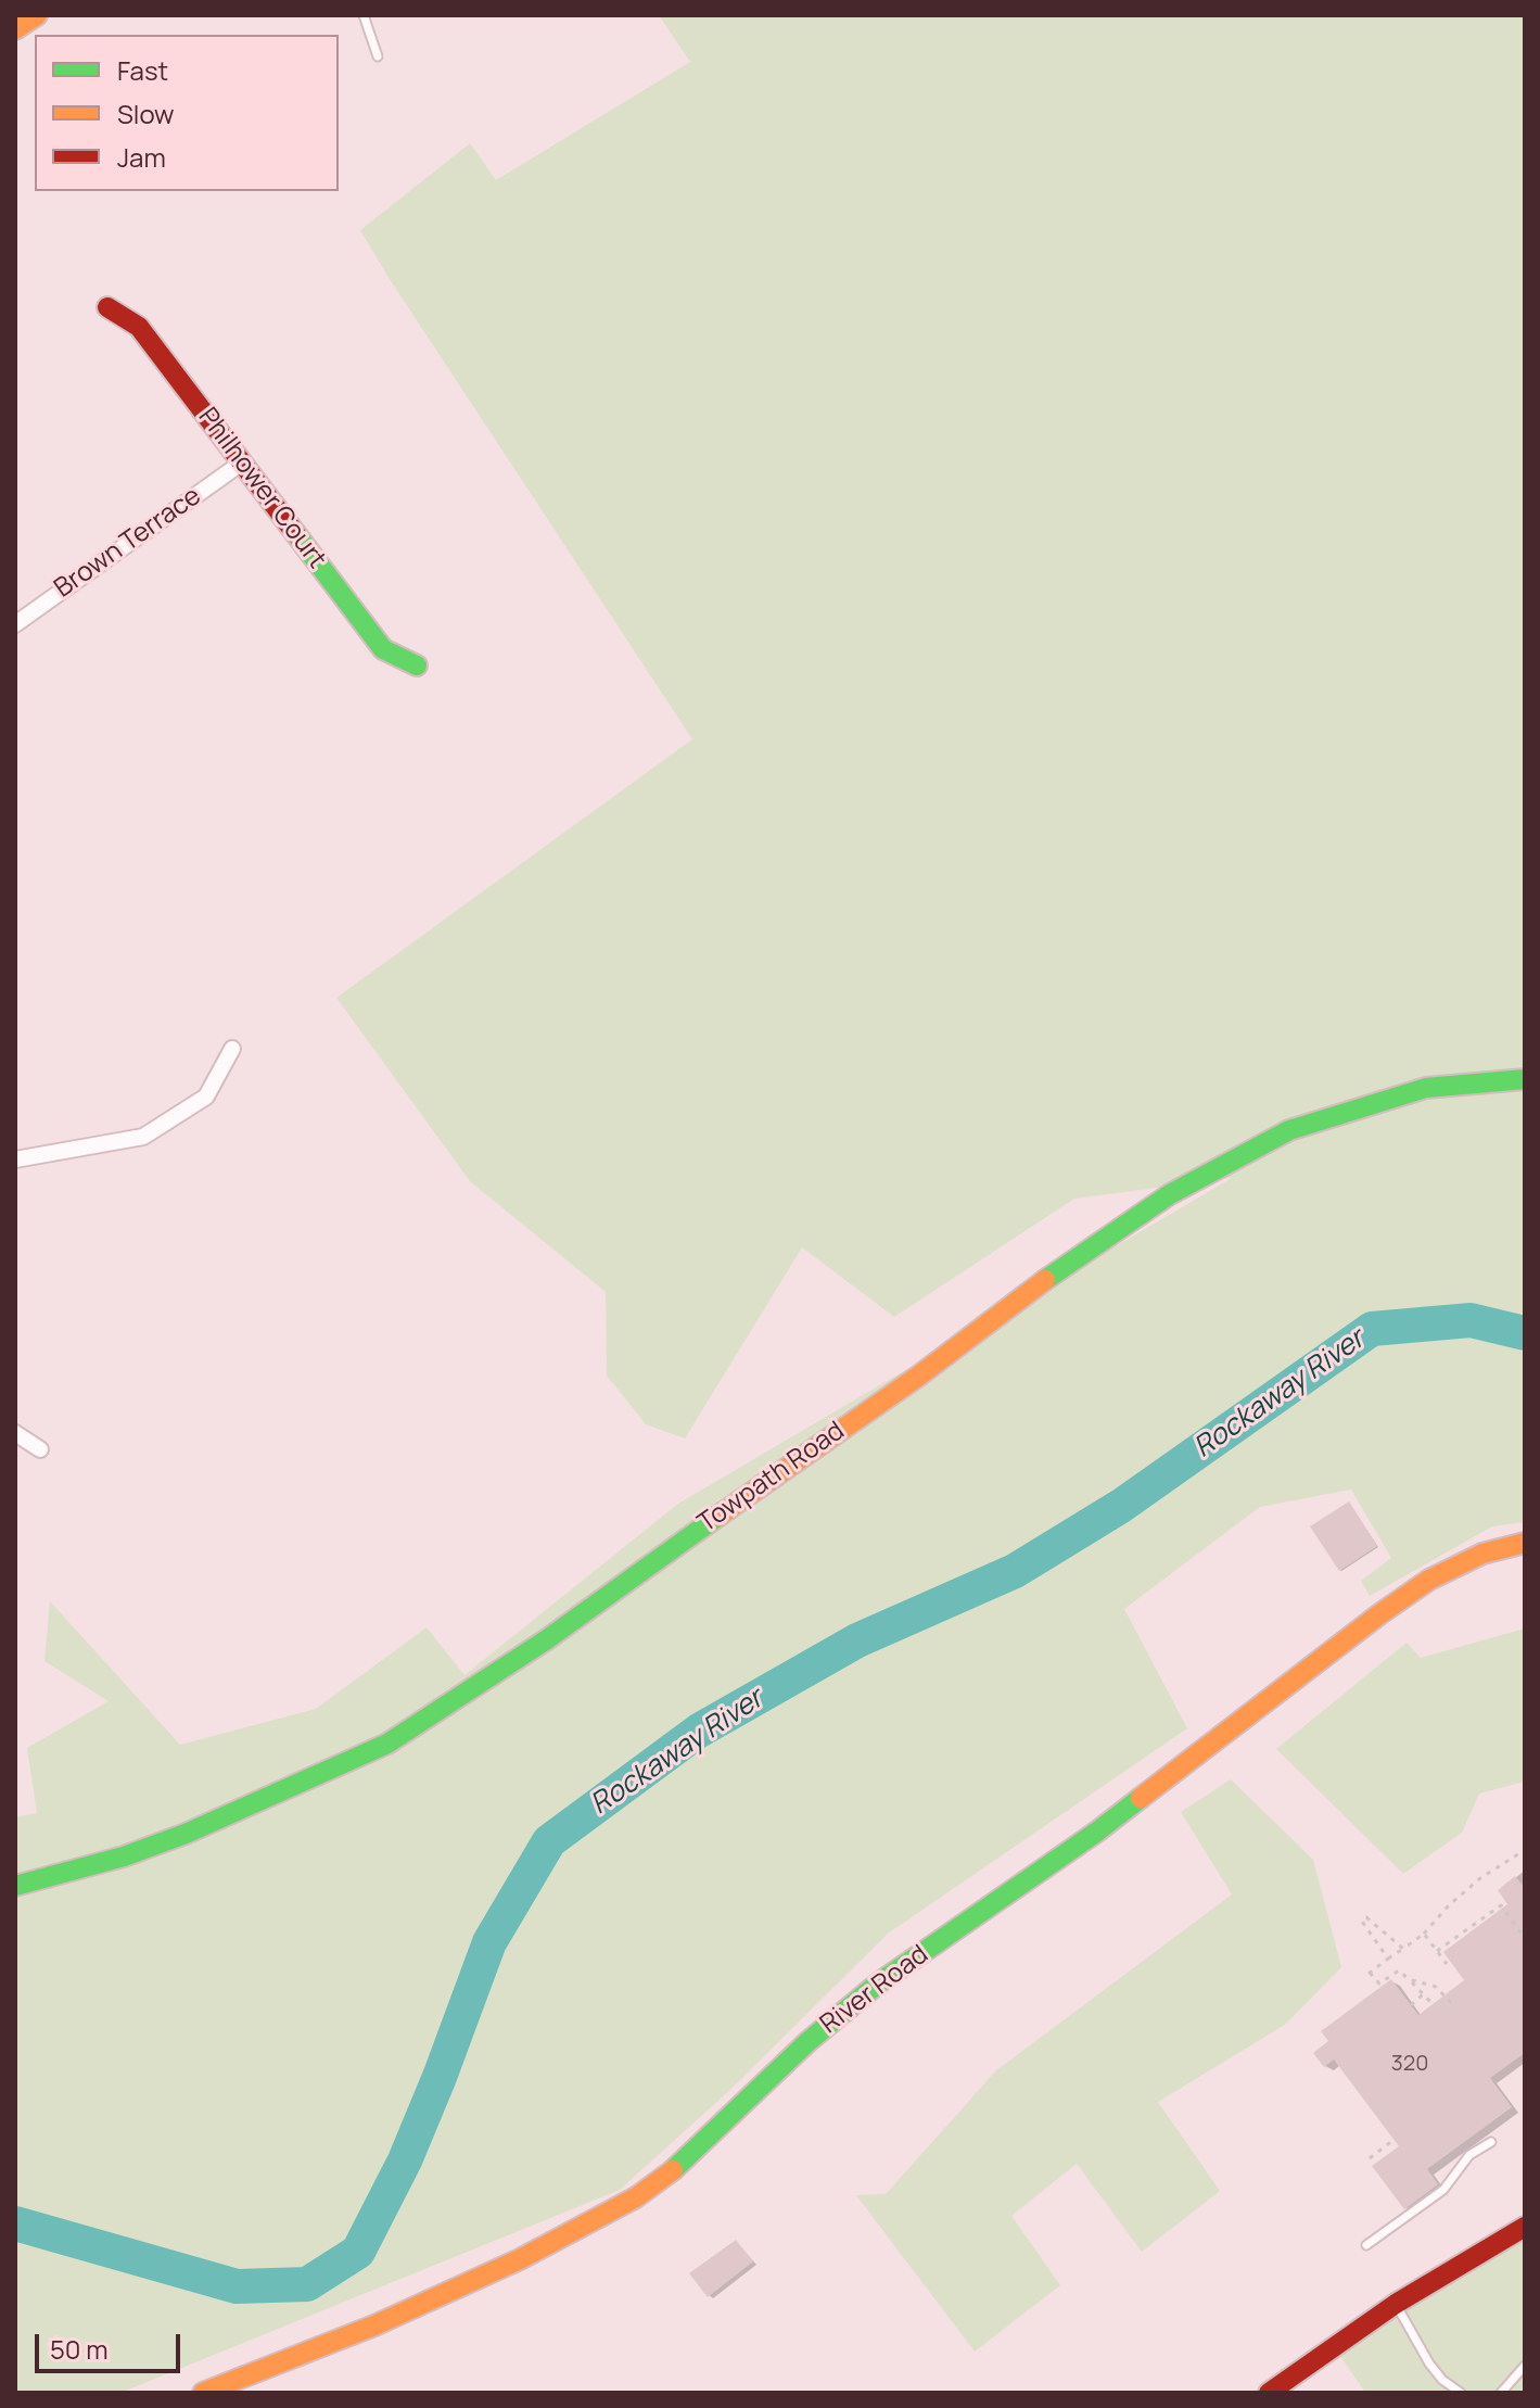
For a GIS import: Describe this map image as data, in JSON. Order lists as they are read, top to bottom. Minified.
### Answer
{"streets":{"street":["Philhower Court","Brown Terrace","Towpath Road","River Road"]},"crossings":[["Philhower Court","Brown Terrace"]],"water":["Rockaway River"],"house_numbers":["320"],"legend":["Fast","Slow","Jam"],"scale_bar":"50 m"}
